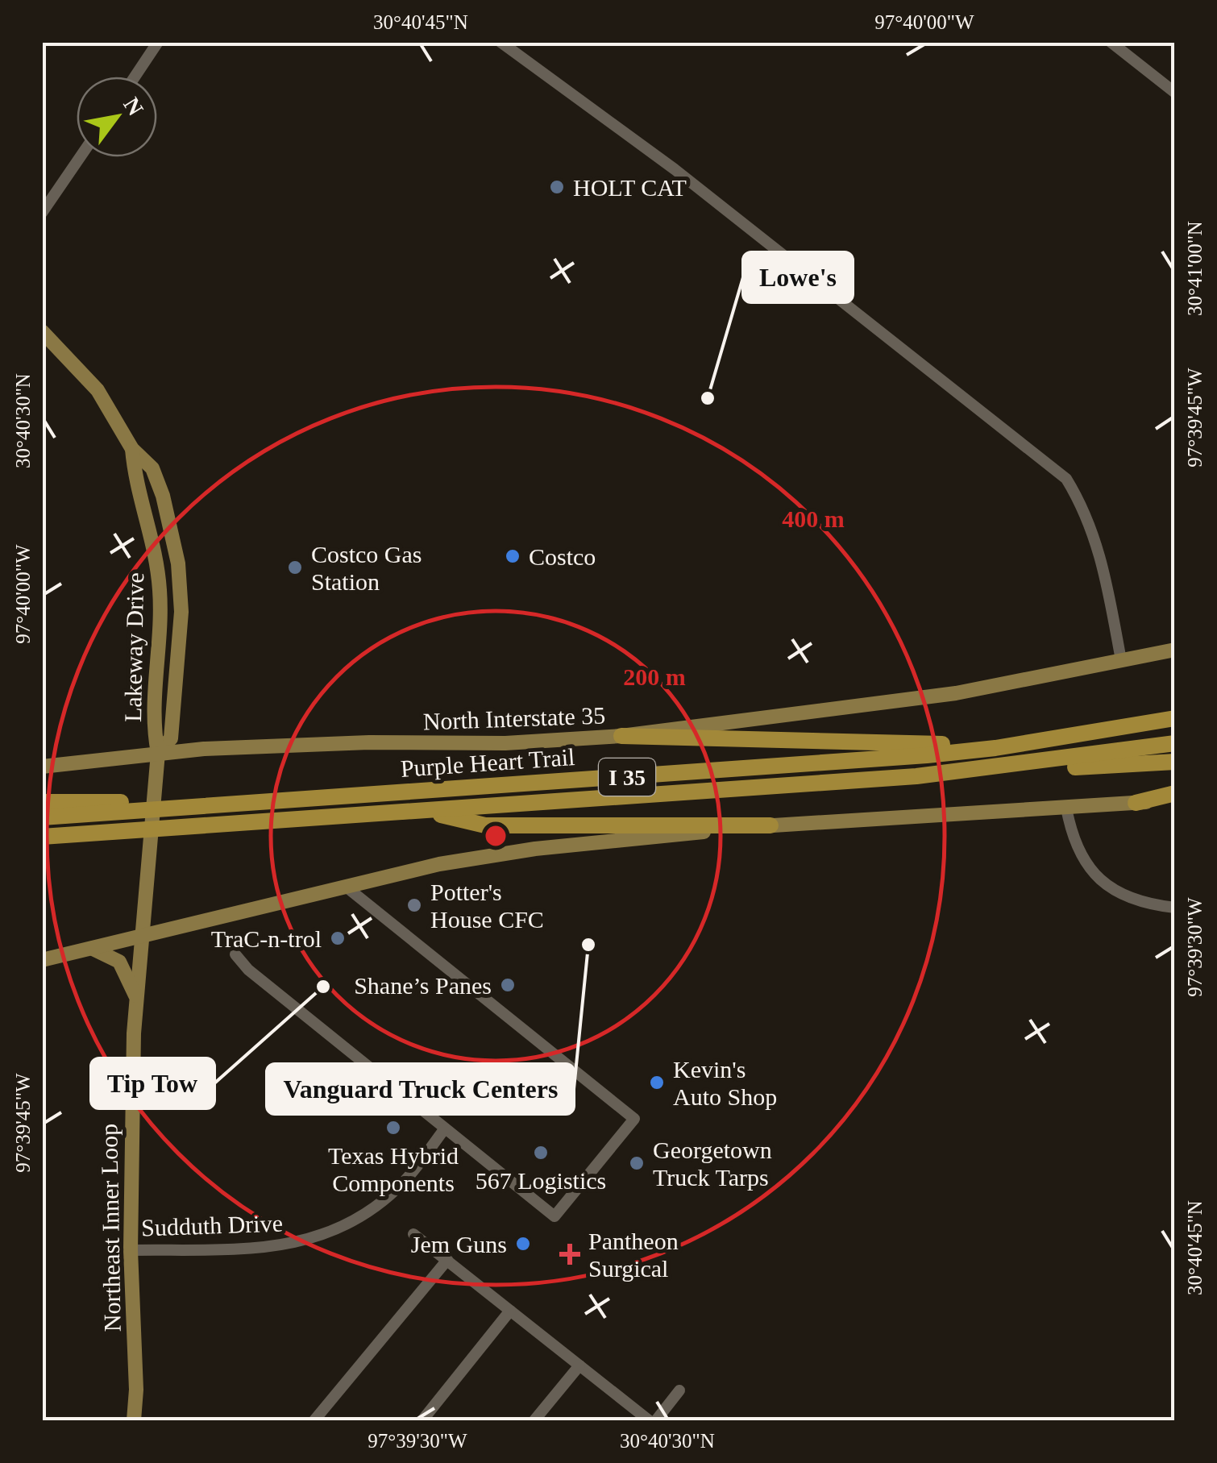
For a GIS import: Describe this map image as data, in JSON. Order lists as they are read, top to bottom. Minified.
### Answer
{"streets":{"highway":["Purple Heart Trail","I 35"],"main road":["Lakeway Drive","North Interstate 35","Northeast Inner Loop"],"street":["Sudduth Drive"]},"crossings":[["Lakeway Drive","North Interstate 35"],["Lakeway Drive","Northeast Inner Loop"],["Sudduth Drive","Northeast Inner Loop"]],"places":{"other":["HOLT CAT","Lowe's","Costco","Costco Gas Station","Potter's House CFC","TraC-n-trol","Vanguard Truck Centers","Shane’s Panes","Tip Tow","Kevin's Auto Shop","Texas Hybrid Components","567 Logistics","Georgetown Truck Tarps","Jem Guns"],"health":["Pantheon Surgical"]},"north":"top right","coordinates":["30°40'45\"N","97°40'00\"W","30°41'00\"N","97°39'45\"W","30°40'30\"N","97°39'30\"W"],"rings":["400 m","200 m"]}
